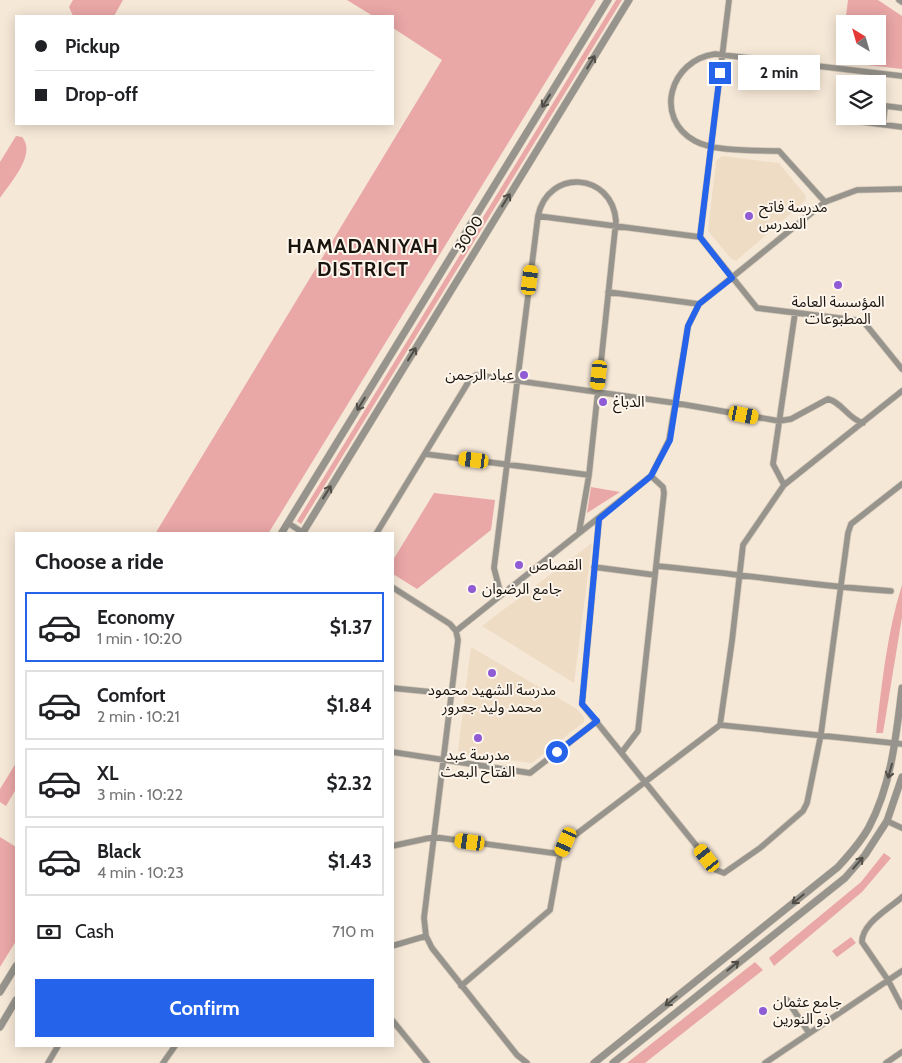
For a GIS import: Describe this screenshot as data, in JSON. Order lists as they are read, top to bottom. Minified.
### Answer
{"streets":{"street":["3000"]},"districts":["HAMADANIYAH DISTRICT"],"places":["مدرسة فاتح المدرس","المؤسسة العامة المطبوعات","عباد الرحمن","الدباغ","القصاص","جامع الرضوان","مدرسة الشهيد محمود محمد وليد جعرور","مدرسة عبد الفتاح البعث","جامع عثمان ذو النورين"],"north":"top left","page":{"banner":["Pickup","Drop-off"],"bubble":"2 min","heading":"Choose a ride","list":[{"name":"Economy","note":"1 min · 10:20","value":"$1.37"},{"name":"Comfort","note":"2 min · 10:21","value":"$1.84"},{"name":"XL","note":"3 min · 10:22","value":"$2.32"},{"name":"Black","note":"4 min · 10:23","value":"$1.43"}],"pay":["Cash","710 m"],"buttons":"Confirm"}}
